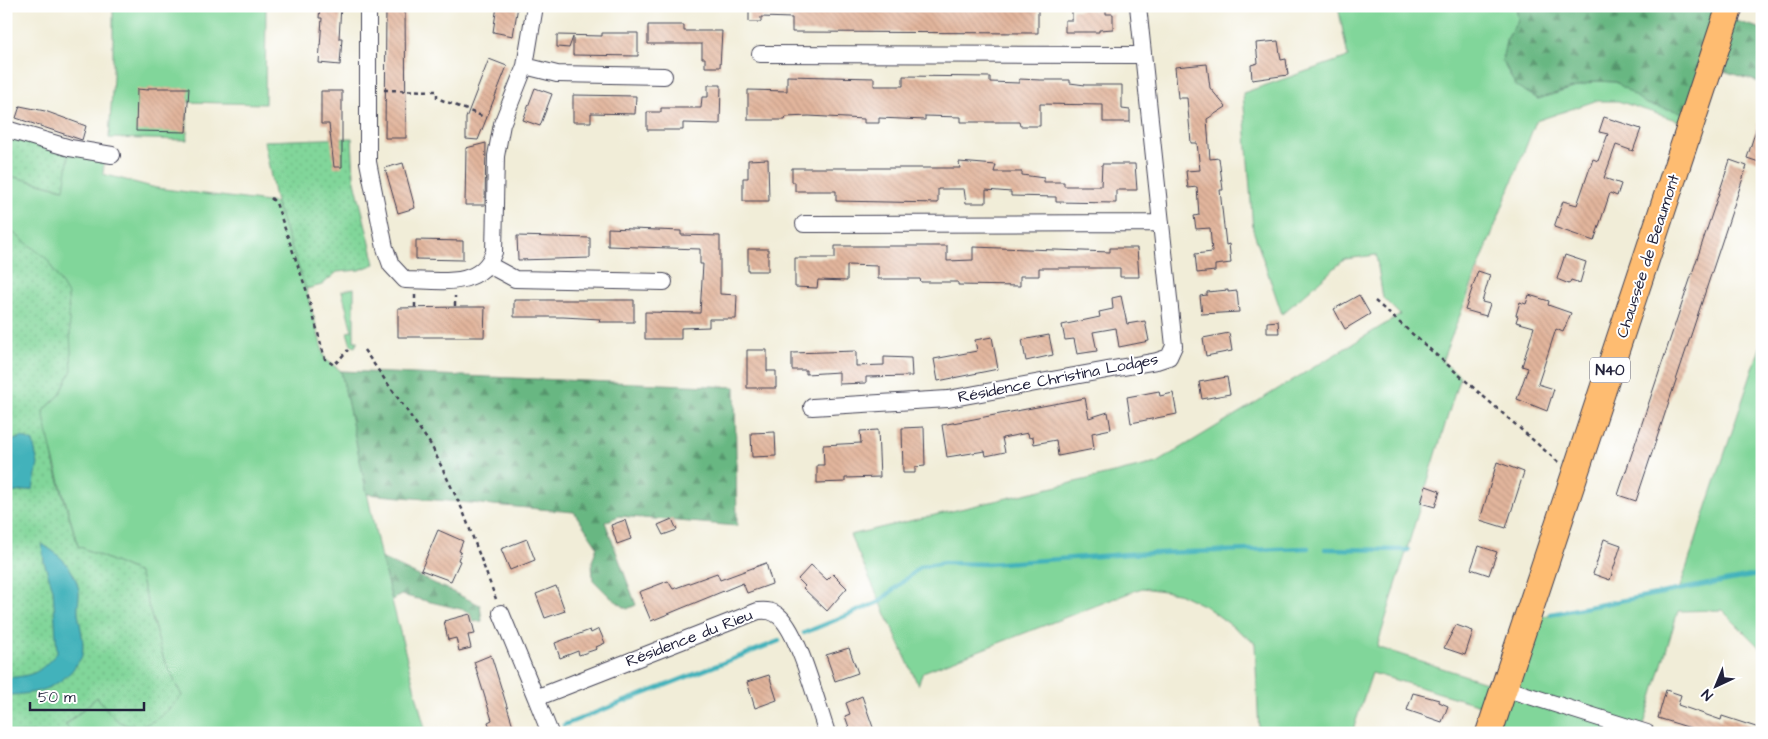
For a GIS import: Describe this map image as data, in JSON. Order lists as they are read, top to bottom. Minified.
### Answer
{"streets":{"main road":["Chaussée de Beaumont","N40"],"street":["Résidence Christina Lodges","Résidence du Rieu"]},"scale_bar":"50 m","north":"bottom left"}
